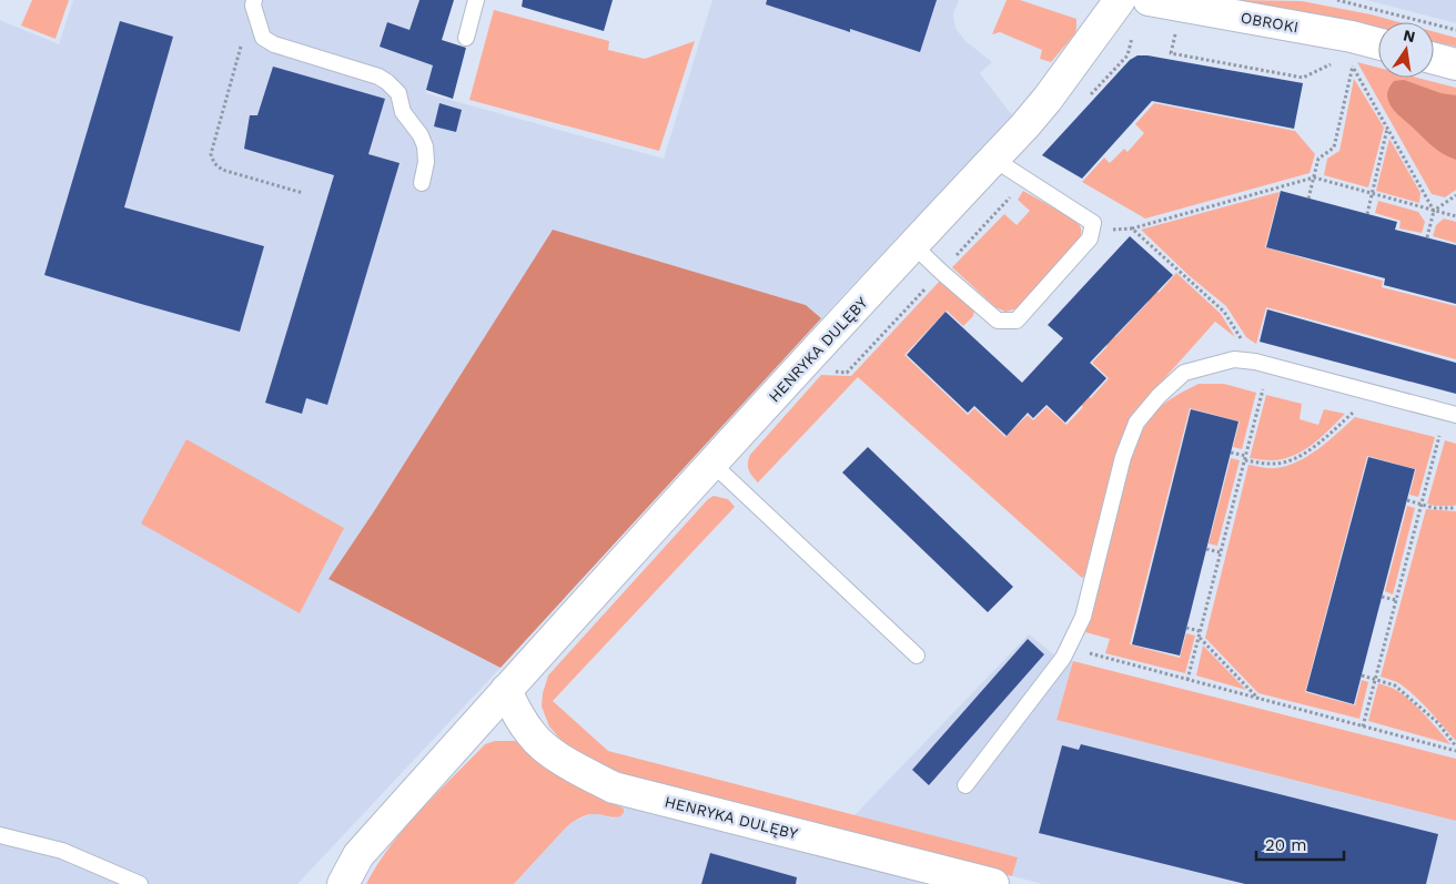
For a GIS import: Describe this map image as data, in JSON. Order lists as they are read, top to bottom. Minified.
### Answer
{"streets":{"street":["OBROKI","HENRYKA DULĘBY"]},"scale_bar":"20 m","north":"top"}
